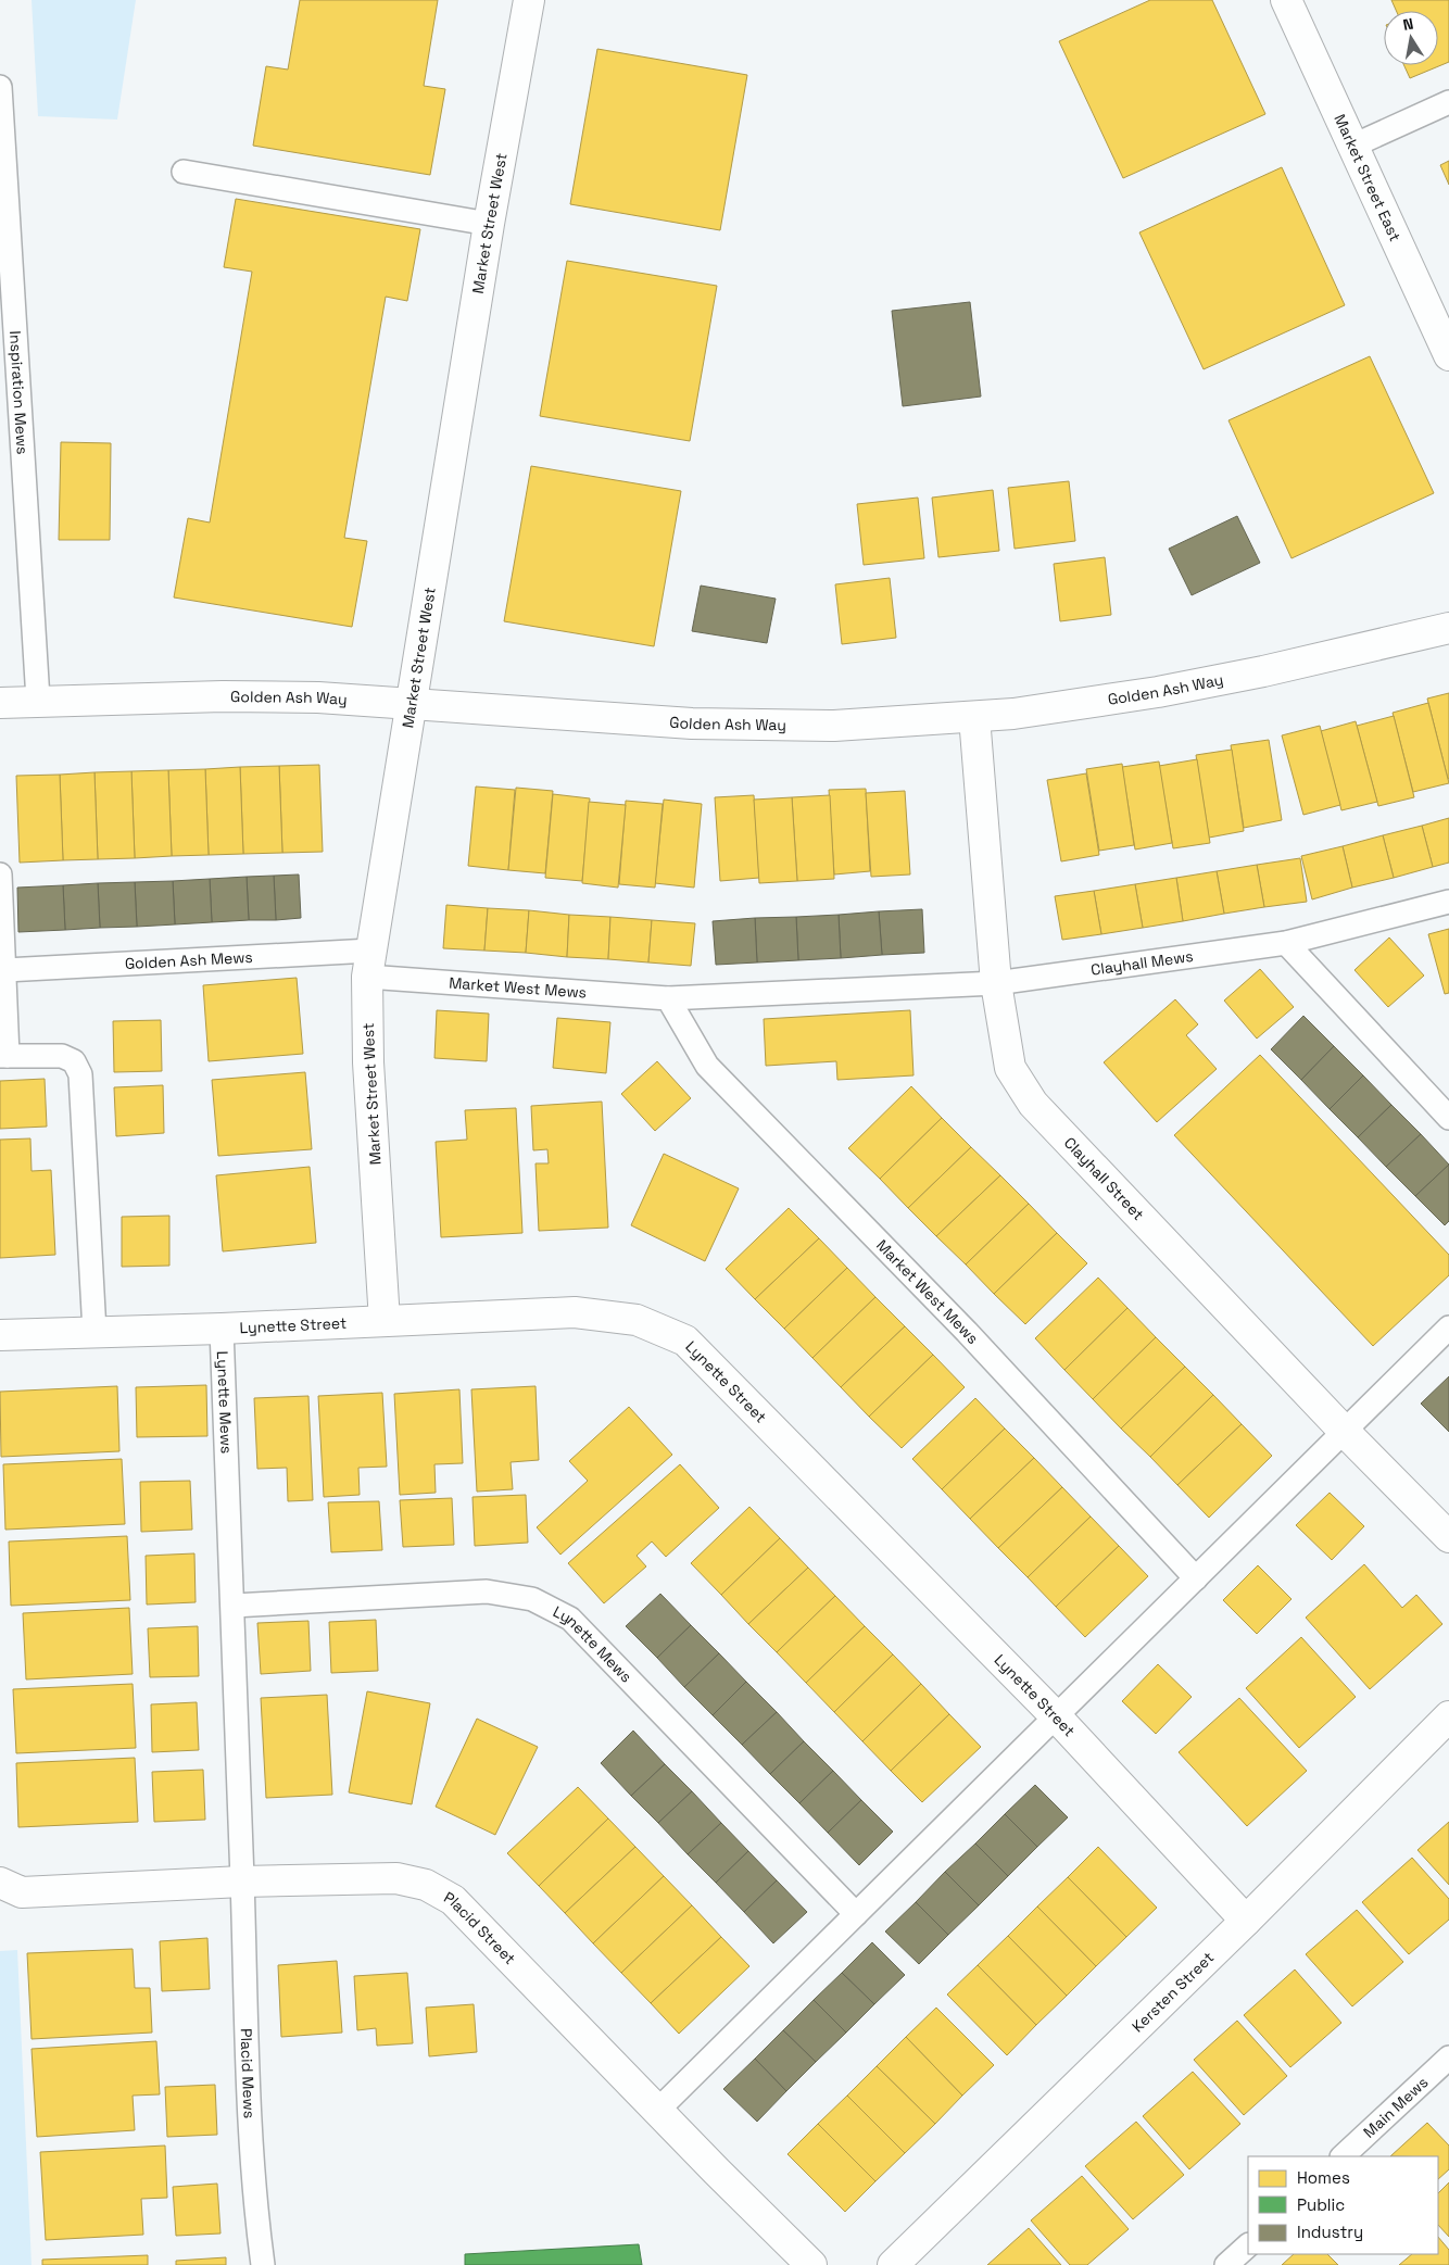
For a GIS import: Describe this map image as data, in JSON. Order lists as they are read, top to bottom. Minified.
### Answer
{"streets":{"street":["Market Street East","Market Street West","Golden Ash Way","Clayhall Street","Lynette Street","Placid Street","Kersten Street"],"lane":["Inspiration Mews","Golden Ash Mews","Clayhall Mews","Market West Mews","Lynette Mews","Placid Mews","Main Mews"]},"crossings":[["Market Street West","Golden Ash Way"],["Market Street West","Golden Ash Mews"],["Market Street West","Market West Mews"],["Market Street West","Lynette Street"],["Inspiration Mews","Golden Ash Way"],["Golden Ash Way","Clayhall Street"],["Golden Ash Mews","Market West Mews"],["Clayhall Mews","Market West Mews"],["Clayhall Mews","Clayhall Street"],["Market West Mews","Clayhall Street"],["Lynette Street","Lynette Mews"],["Lynette Street","Kersten Street"],["Lynette Mews","Placid Street"],["Lynette Mews","Placid Mews"],["Placid Street","Placid Mews"]],"legend":["Homes","Public","Industry"],"north":"top"}
